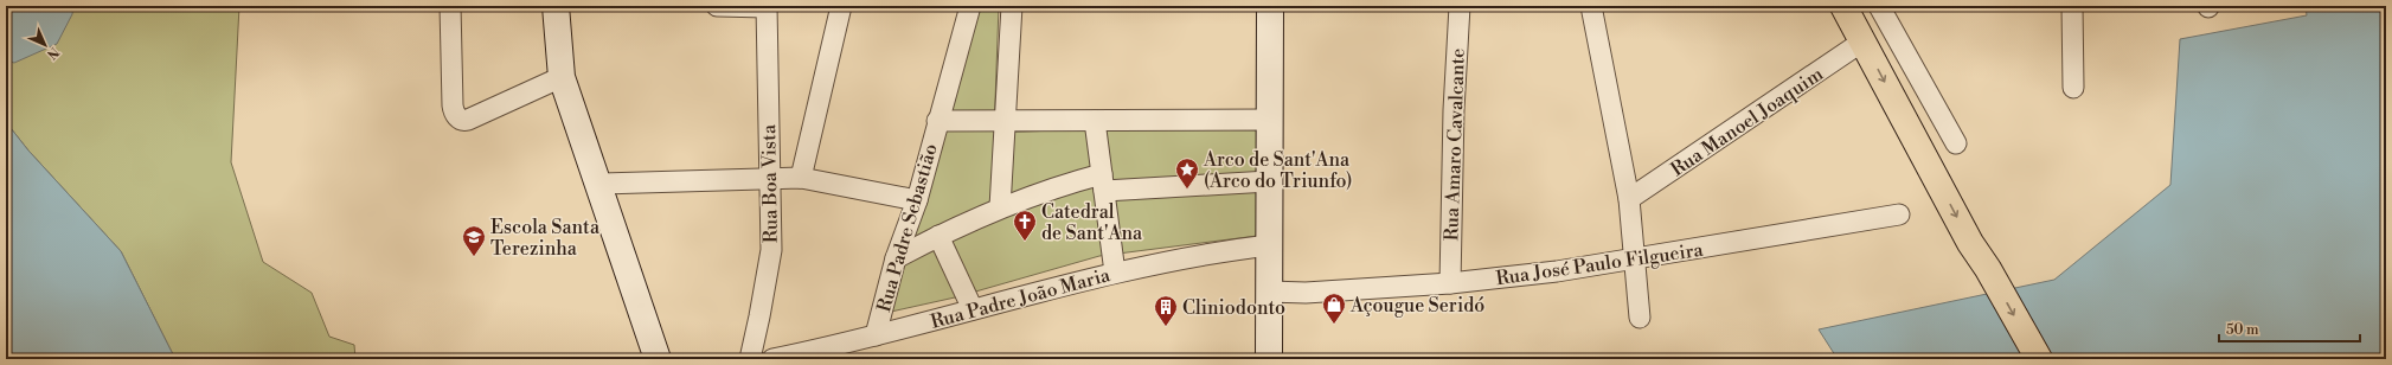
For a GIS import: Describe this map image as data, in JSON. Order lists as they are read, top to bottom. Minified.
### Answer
{"streets":{"street":["Rua Manoel Joaquim","Rua Amaro Cavalcante","Rua Boa Vista","Rua Padre Sebastião","Rua José Paulo Filgueira","Rua Padre João Maria"]},"crossings":[["Rua Amaro Cavalcante","Rua José Paulo Filgueira"],["Rua Padre Sebastião","Rua Padre João Maria"]],"places":{"place":["Arco de Sant'Ana (Arco do Triunfo)"],"church":["Catedral de Sant'Ana"],"school or university":["Escola Santa Terezinha"],"shop":["Açougue Seridó"],"building":["Cliniodonto"]},"scale_bar":"50 m","north":"bottom right"}
